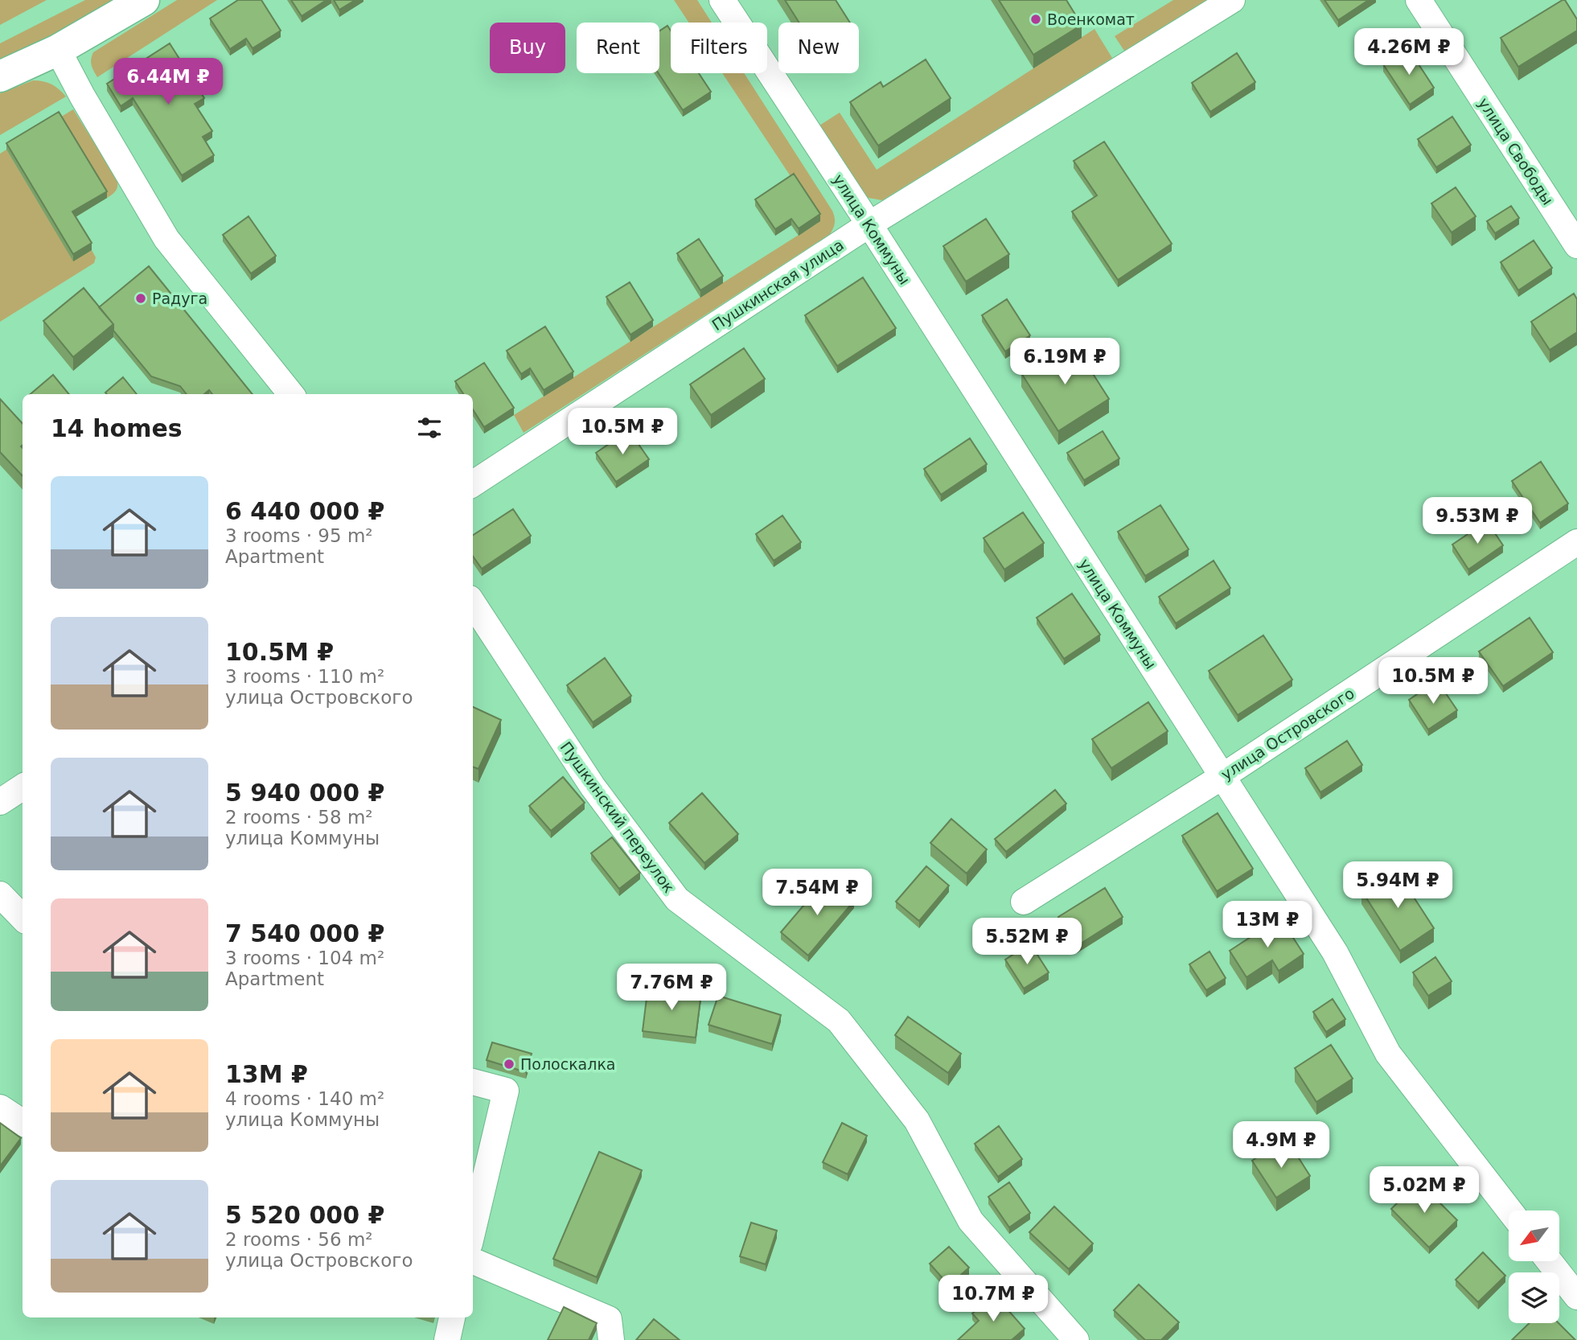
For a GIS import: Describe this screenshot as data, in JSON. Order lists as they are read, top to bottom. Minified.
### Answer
{"streets":{"street":["улица Свободы","улица Коммуны","Пушкинская улица","улица Островского","Пушкинский переулок"]},"crossings":[["улица Коммуны","Пушкинская улица"],["улица Коммуны","улица Островского"]],"places":["Военкомат","Радуга","Полоскалка"],"north":"bottom left","page":{"chip":["Buy","Rent","Filters","New"],"price":["4.26M ₽","6.44M ₽","6.19M ₽","10.5M ₽","9.53M ₽","10.5M ₽","5.94M ₽","7.54M ₽","13M ₽","5.52M ₽","7.76M ₽","4.9M ₽","5.02M ₽","10.7M ₽"],"heading":"14 homes","list":[{"name":"6 440 000 ₽","note":"3 rooms · 95 m² · Apartment"},{"name":"10.5M ₽","note":"3 rooms · 110 m² · улица Островского"},{"name":"5 940 000 ₽","note":"2 rooms · 58 m² · улица Коммуны"},{"name":"7 540 000 ₽","note":"3 rooms · 104 m² · Apartment"},{"name":"13M ₽","note":"4 rooms · 140 m² · улица Коммуны"},{"name":"5 520 000 ₽","note":"2 rooms · 56 m² · улица Островского"}]}}
